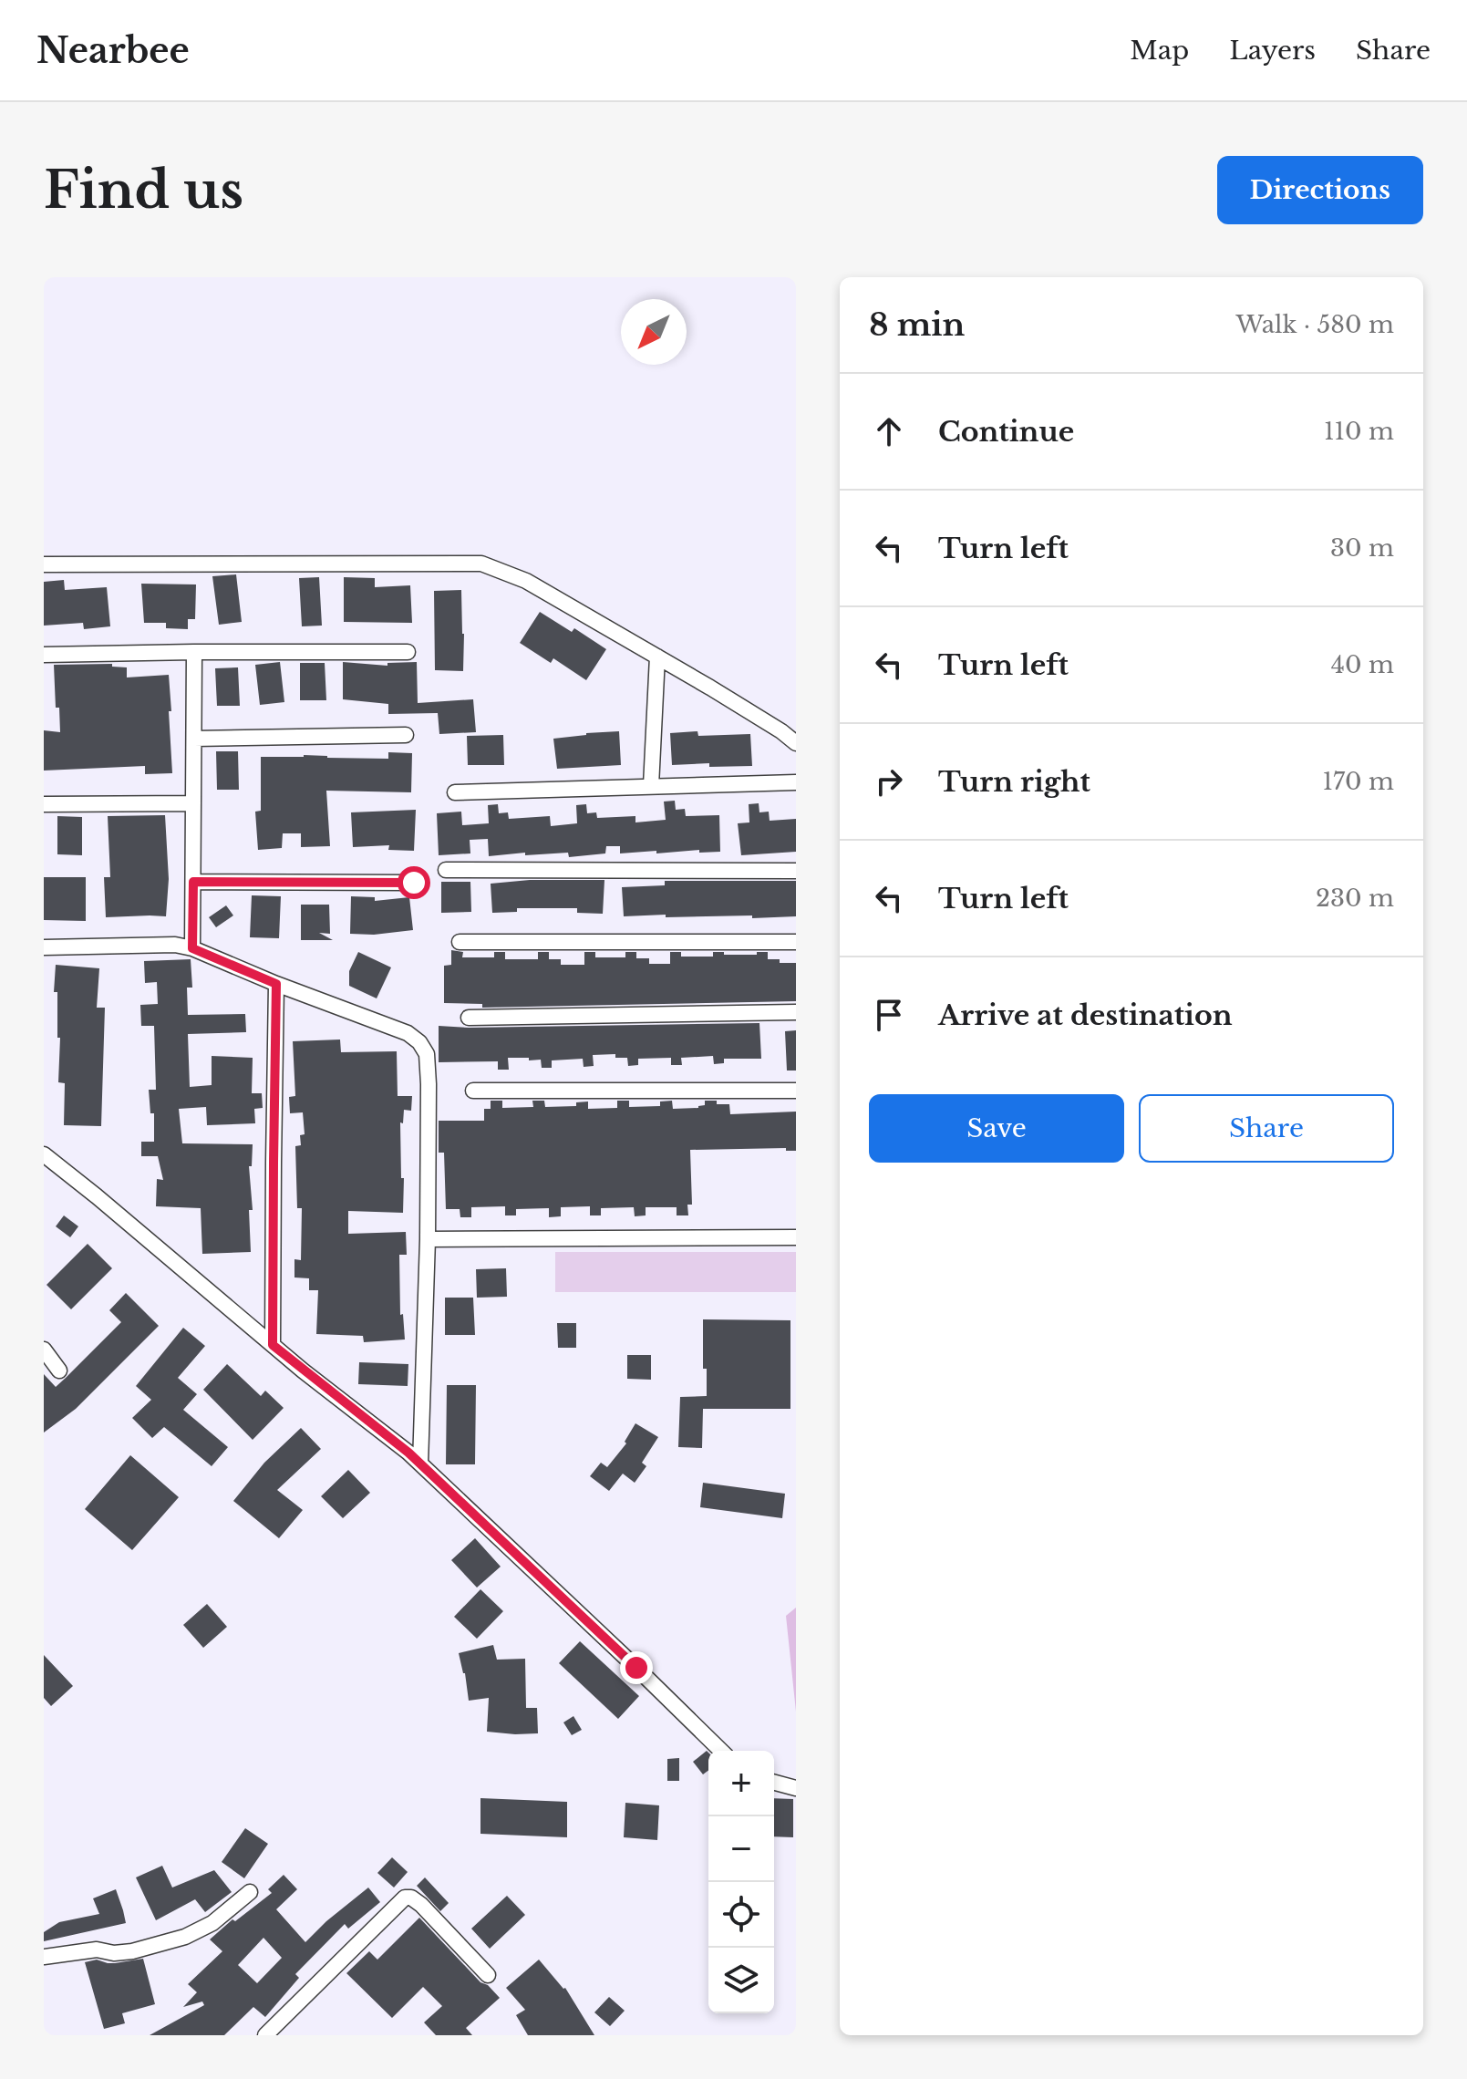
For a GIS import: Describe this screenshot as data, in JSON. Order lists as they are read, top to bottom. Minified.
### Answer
{"north":"bottom left","page":{"header":"Nearbee","nav":["Map","Layers","Share"],"buttons":["Directions",["Save","Share"]],"title":"Find us","heading":["8 min","Walk · 580 m"],"list":[["Continue","110 m"],["Turn left","30 m"],["Turn left","40 m"],["Turn right","170 m"],["Turn left","230 m"],"Arrive at destination"],"map_buttons":["+","−"]}}
